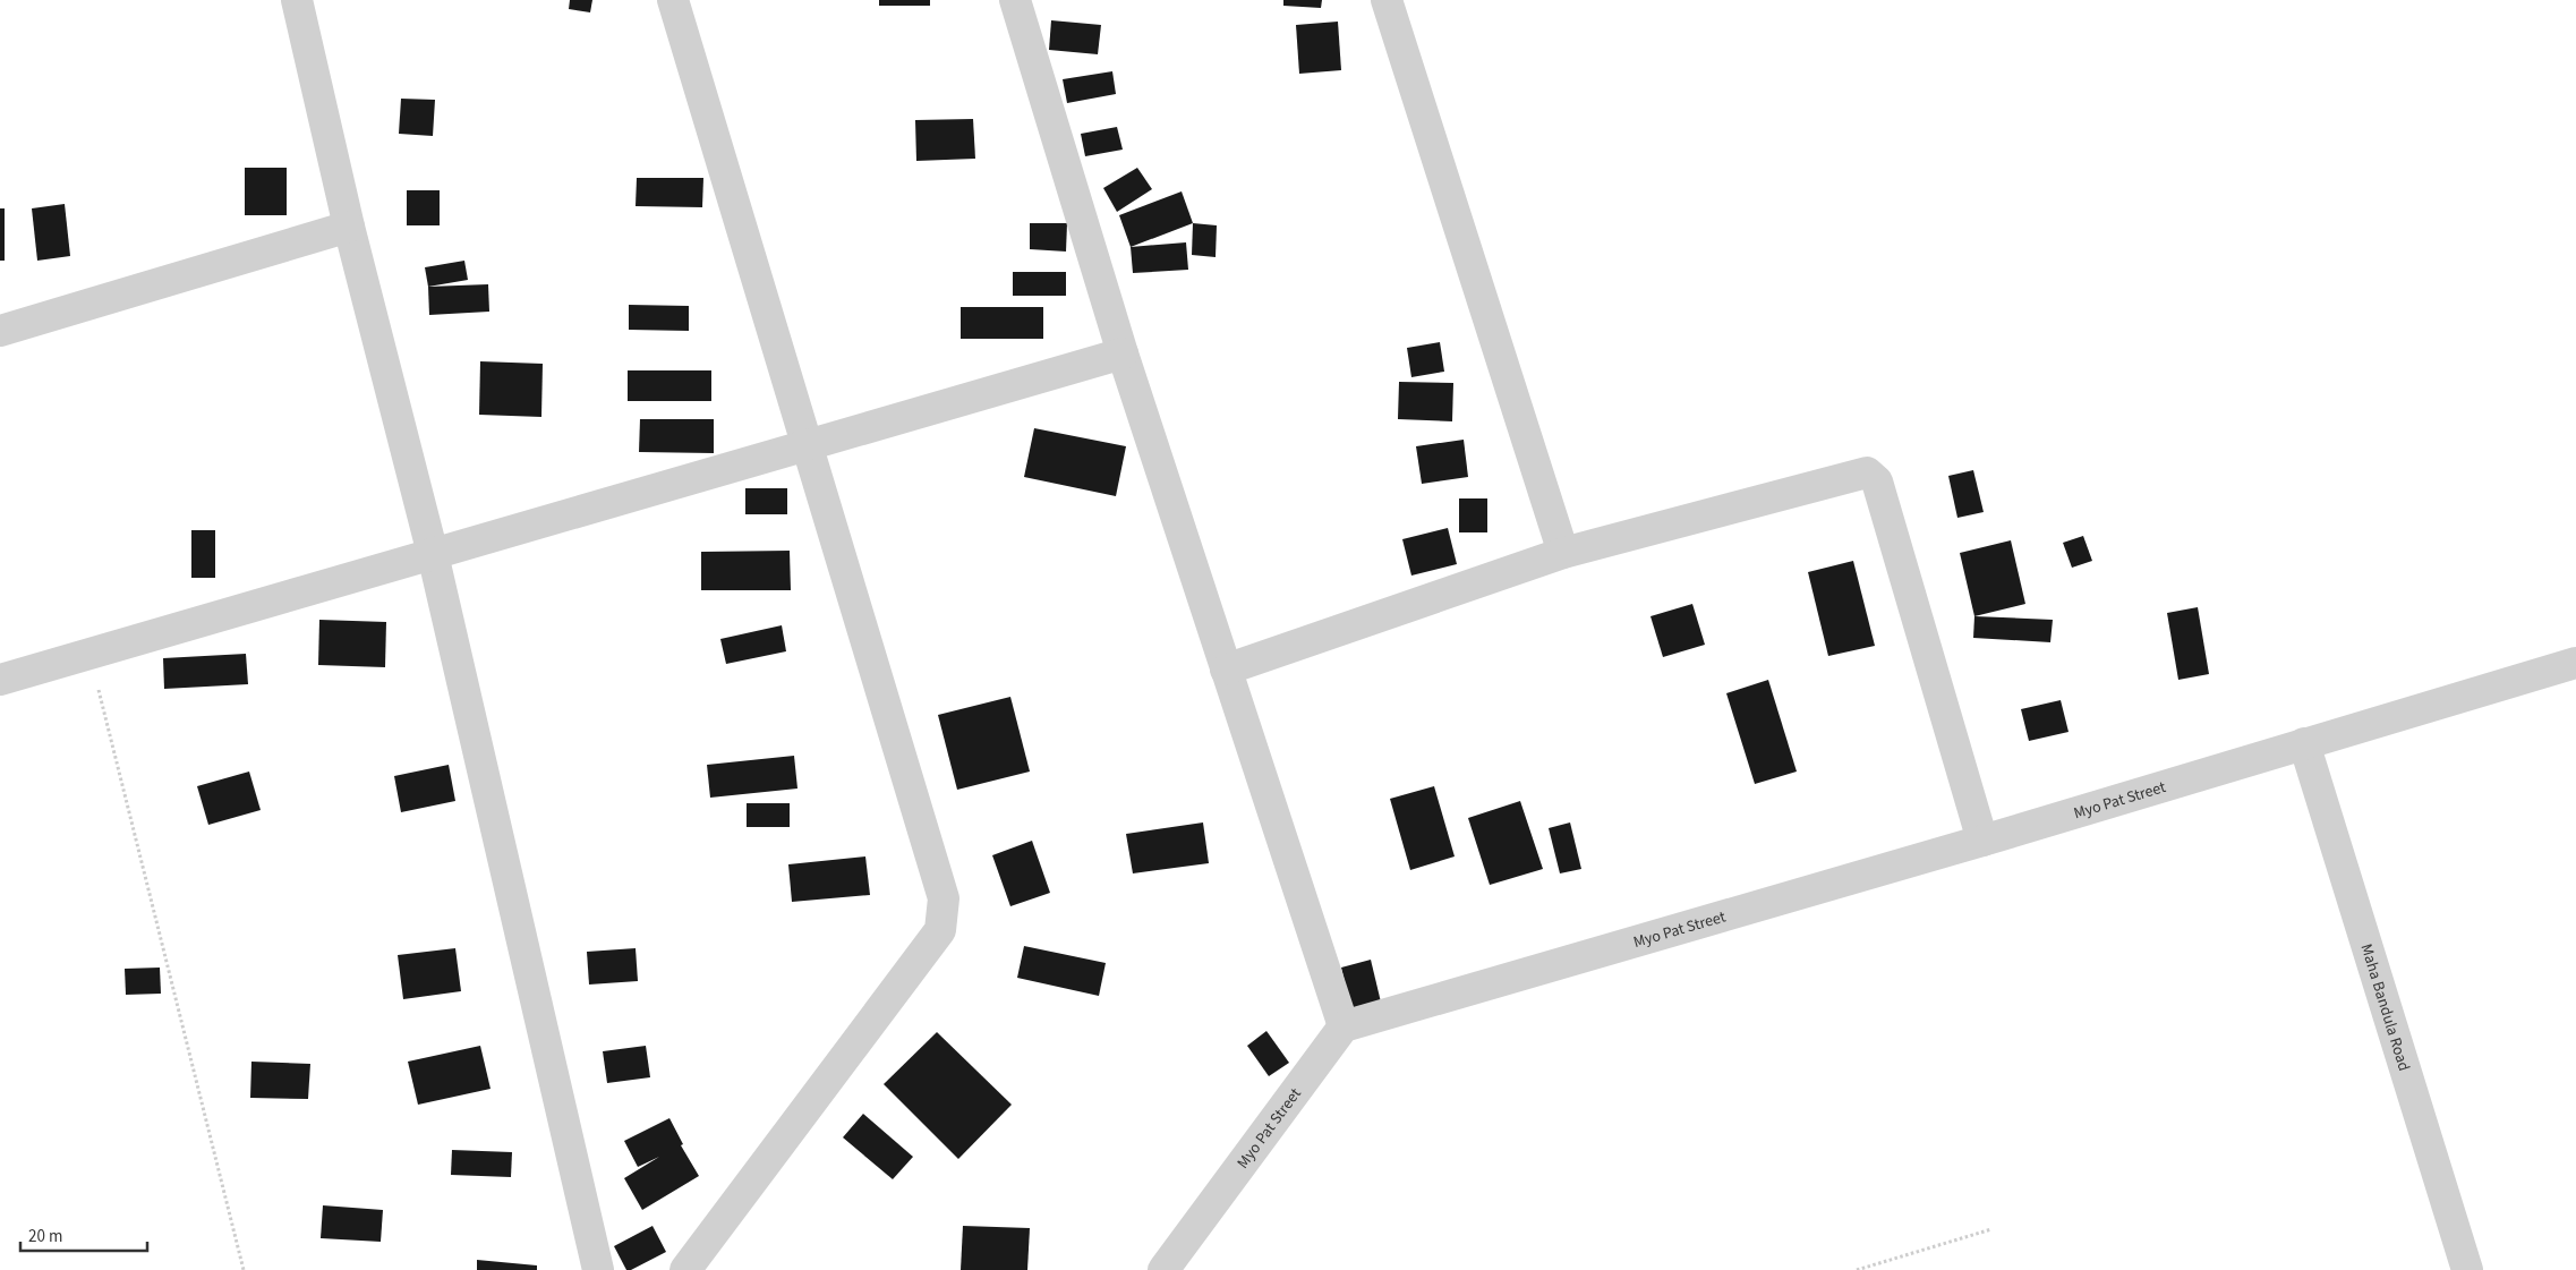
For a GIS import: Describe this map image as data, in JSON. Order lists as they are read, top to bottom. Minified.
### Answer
{"streets":{"street":["Myo Pat Street","Maha Bandula Road"]},"crossings":[["Myo Pat Street","Maha Bandula Road"]],"scale_bar":"20 m"}
